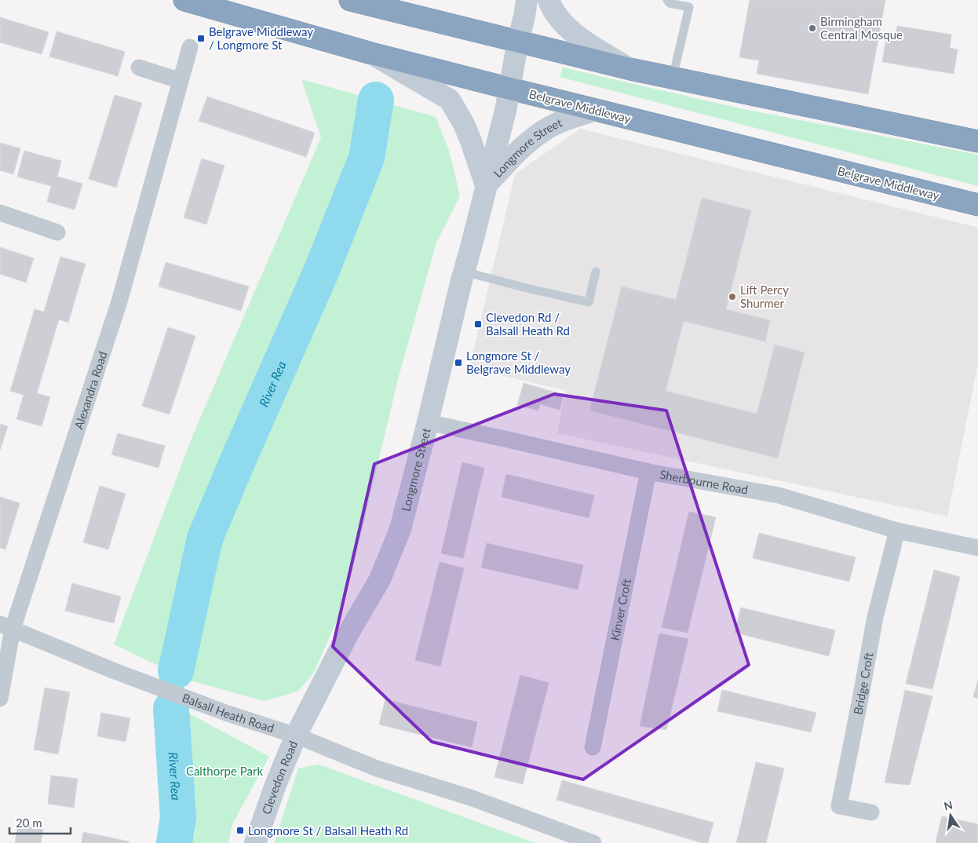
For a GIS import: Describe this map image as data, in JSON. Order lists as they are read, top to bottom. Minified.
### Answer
{"streets":{"highway":["Belgrave Middleway"],"street":["Longmore Street","Alexandra Road","Sherbourne Road","Kinver Croft","Bridge Croft","Balsall Heath Road","Clevedon Road"]},"crossings":[["Belgrave Middleway","Longmore Street"],["Longmore Street","Sherbourne Road"],["Longmore Street","Balsall Heath Road"],["Longmore Street","Clevedon Road"],["Alexandra Road","Balsall Heath Road"],["Sherbourne Road","Kinver Croft"],["Sherbourne Road","Bridge Croft"],["Balsall Heath Road","Clevedon Road"]],"water":["River Rea"],"parks":["Calthorpe Park"],"places":{"other":["Birmingham Central Mosque","Lift Percy Shurmer"],"transit":["Belgrave Middleway / Longmore St","Clevedon Rd / Balsall Heath Rd","Longmore St / Belgrave Middleway","Longmore St / Balsall Heath Rd"]},"scale_bar":"20 m","north":"top"}
